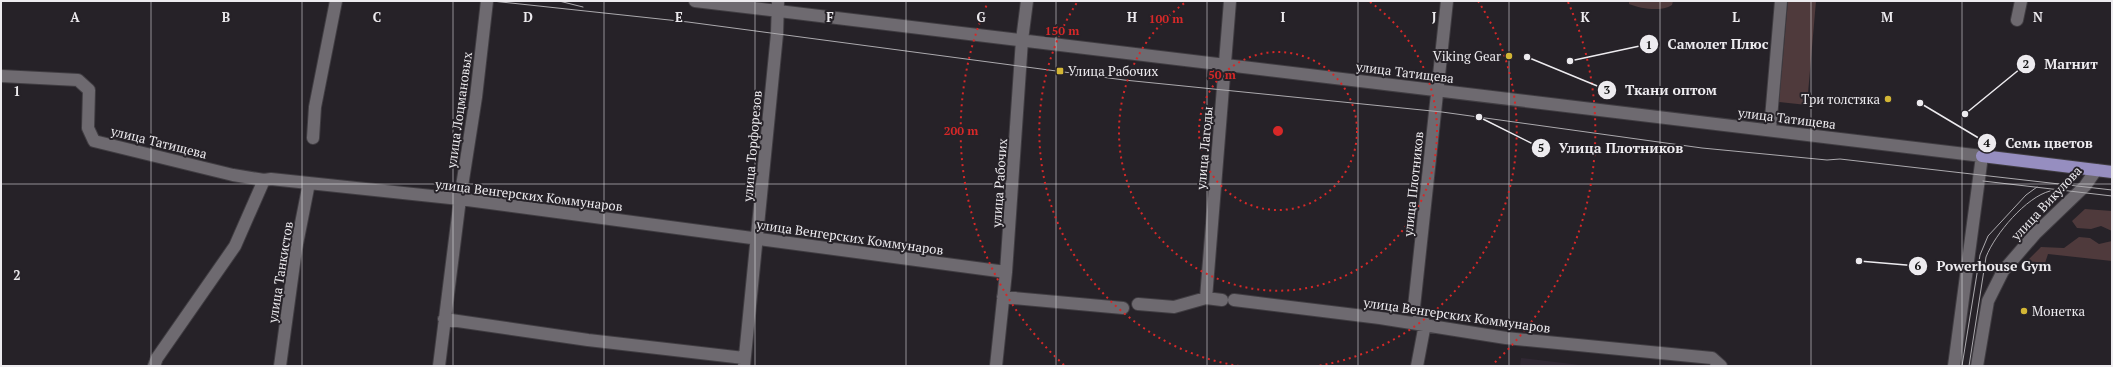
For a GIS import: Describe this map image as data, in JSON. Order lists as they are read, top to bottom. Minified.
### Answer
{"streets":{"main road":["улица Татищева"],"street":["улица Лоцмановых","улица Торфорезов","улица Лагоды","улица Рабочих","улица Плотников","улица Венгерских Коммунаров","улица Викулова","улица Танкистов"]},"crossings":[["улица Татищева","улица Торфорезов"],["улица Татищева","улица Лагоды"],["улица Татищева","улица Рабочих"],["улица Татищева","улица Плотников"],["улица Татищева","улица Венгерских Коммунаров"],["улица Татищева","улица Викулова"],["улица Лоцмановых","улица Венгерских Коммунаров"],["улица Торфорезов","улица Венгерских Коммунаров"],["улица Лагоды","улица Венгерских Коммунаров"],["улица Рабочих","улица Венгерских Коммунаров"],["улица Плотников","улица Венгерских Коммунаров"],["улица Венгерских Коммунаров","улица Танкистов"]],"places":{"other":["Viking Gear","Ткани оптом","Самолет Плюс","Три толстяка","Семь цветов","Магнит","Улица Плотников","Powerhouse Gym","Монетка"],"transit":["Улица Рабочих"]},"grid":{"columns":["A","B","C","D","E","F","G","H","I","J","K","L","M","N"],"rows":["1","2"]},"rings":["100 m","150 m","50 m","200 m"]}
